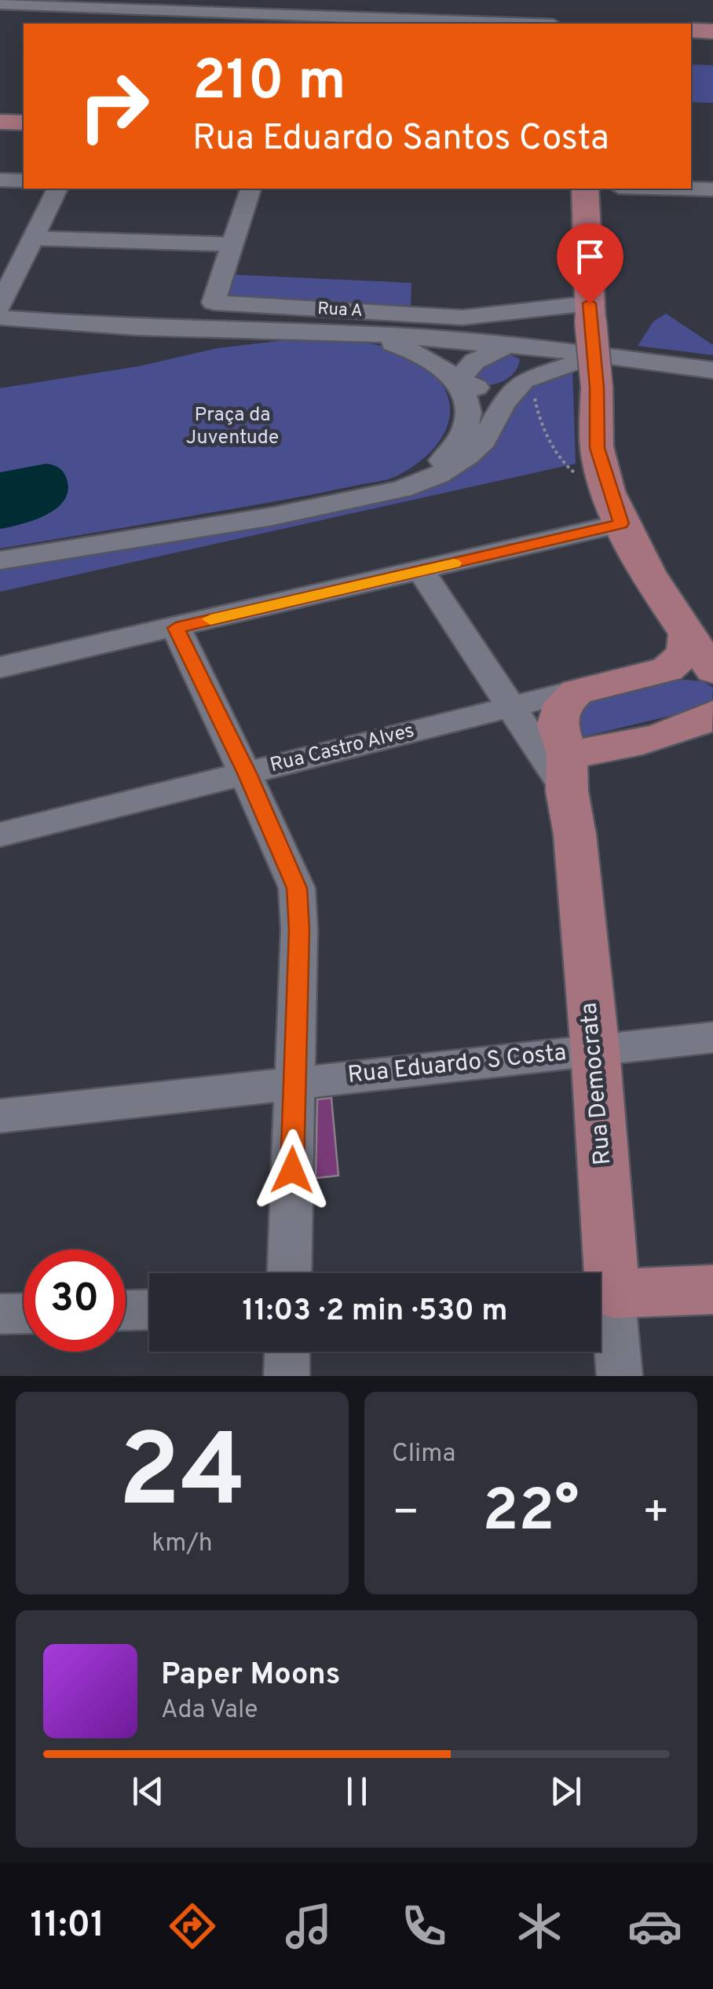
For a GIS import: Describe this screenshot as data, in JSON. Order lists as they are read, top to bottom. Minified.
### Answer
{"streets":{"main road":["Rua Democrata"],"street":["Rua A","Rua Castro Alves","Rua Eduardo S Costa"]},"crossings":[["Rua Castro Alves","Rua Democrata"],["Rua Eduardo S Costa","Rua Democrata"]],"parks":["Praça da Juventude"],"page":{"turn":["210 m","Rua Eduardo Santos Costa"],"limit":"30","trip":"11:03 · 2 min · 530 m","tile":[["24","km/h"],"Clima"],"heat":["−","22°","+"],"song":["Paper Moons","Ada Vale"],"tabs":"11:01"}}
